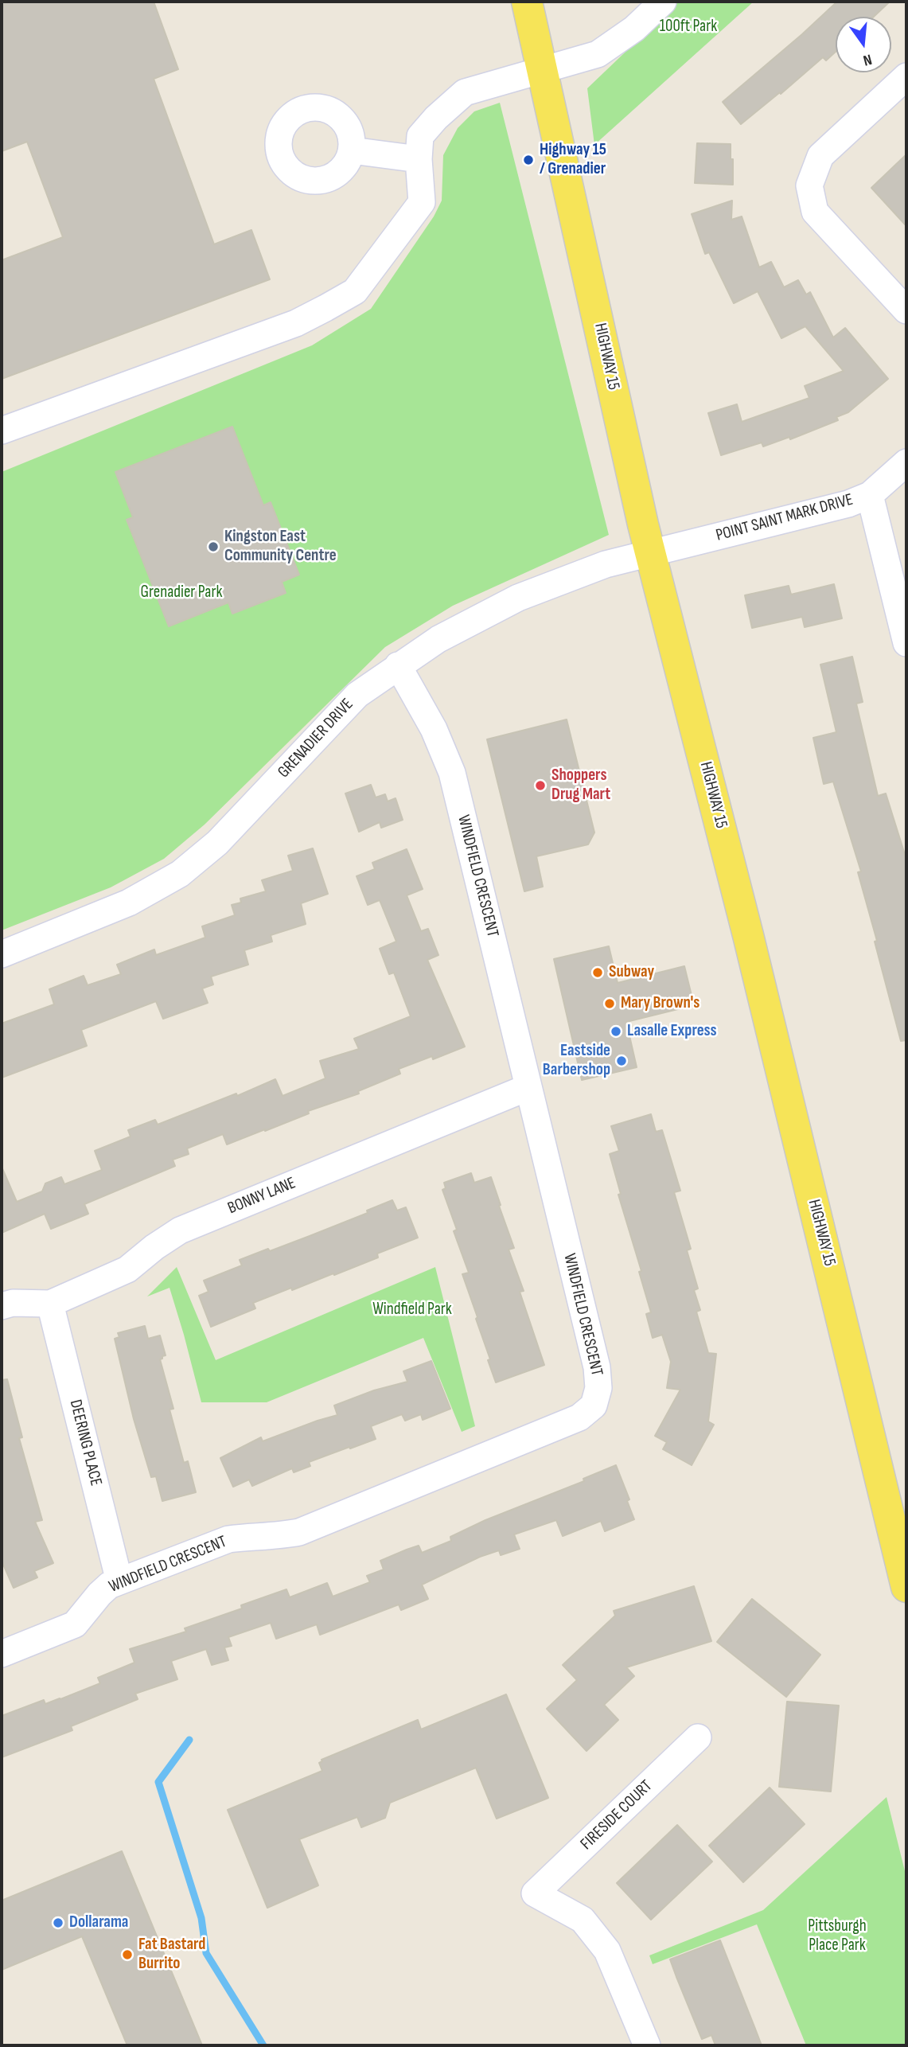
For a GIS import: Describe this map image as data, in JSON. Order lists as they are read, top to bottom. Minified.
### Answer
{"streets":{"main road":["HIGHWAY 15"],"street":["POINT SAINT MARK DRIVE","GRENADIER DRIVE","WINDFIELD CRESCENT","BONNY LANE","DEERING PLACE","FIRESIDE COURT"]},"crossings":[["HIGHWAY 15","POINT SAINT MARK DRIVE"],["HIGHWAY 15","GRENADIER DRIVE"],["POINT SAINT MARK DRIVE","GRENADIER DRIVE"],["GRENADIER DRIVE","WINDFIELD CRESCENT"],["WINDFIELD CRESCENT","BONNY LANE"],["WINDFIELD CRESCENT","DEERING PLACE"],["BONNY LANE","DEERING PLACE"]],"parks":["100ft Park","Grenadier Park","Windfield Park","Pittsburgh Place Park"],"places":["Highway 15 / Grenadier","Kingston East Community Centre","Shoppers Drug Mart","Subway","Mary Brown's","Lasalle Express","Eastside Barbershop","Dollarama","Fat Bastard Burrito"],"north":"bottom"}
